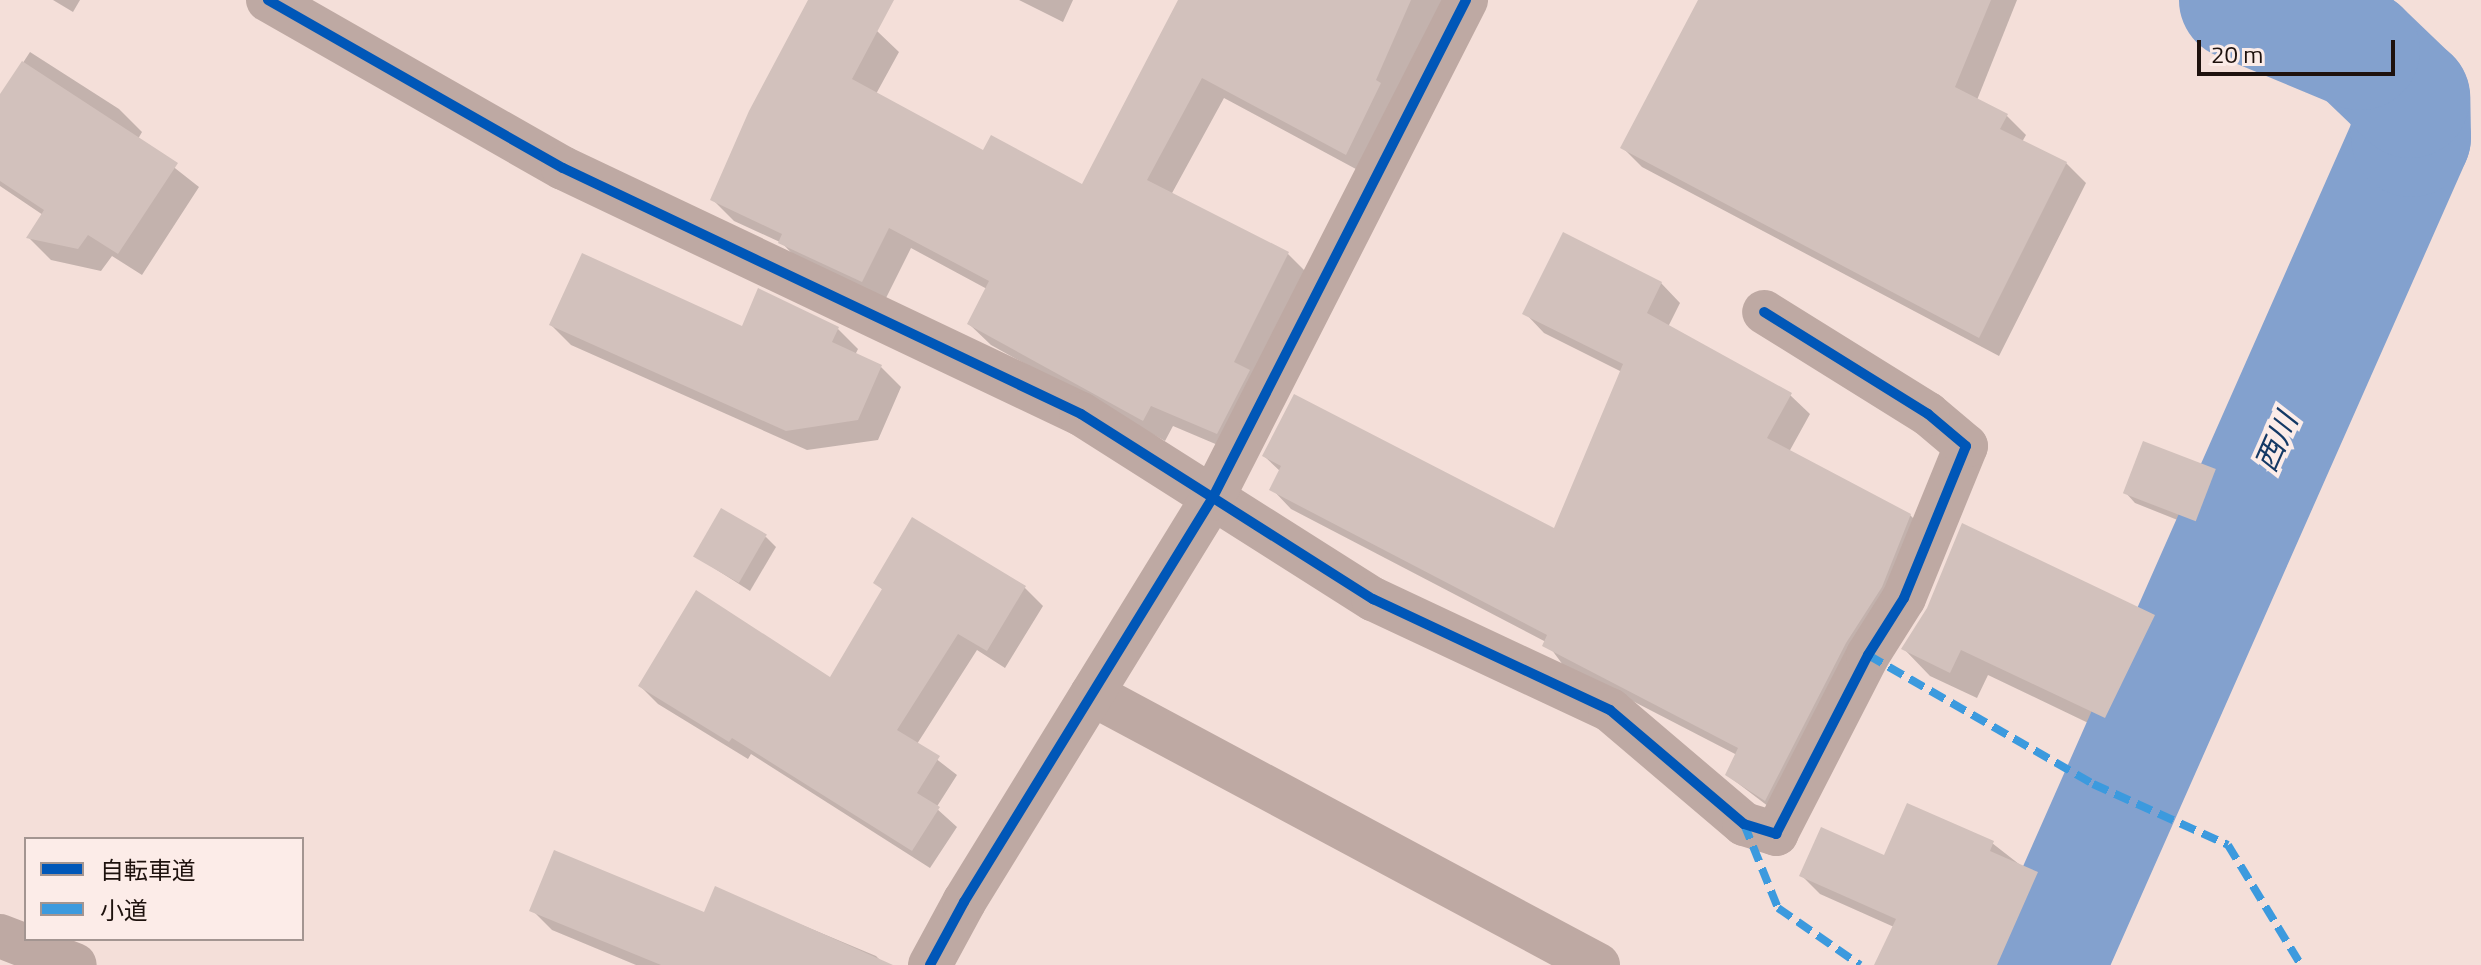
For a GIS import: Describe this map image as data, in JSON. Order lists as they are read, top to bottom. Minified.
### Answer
{"water":["西川"],"legend":["自転車道","小道"],"scale_bar":"20 m"}
